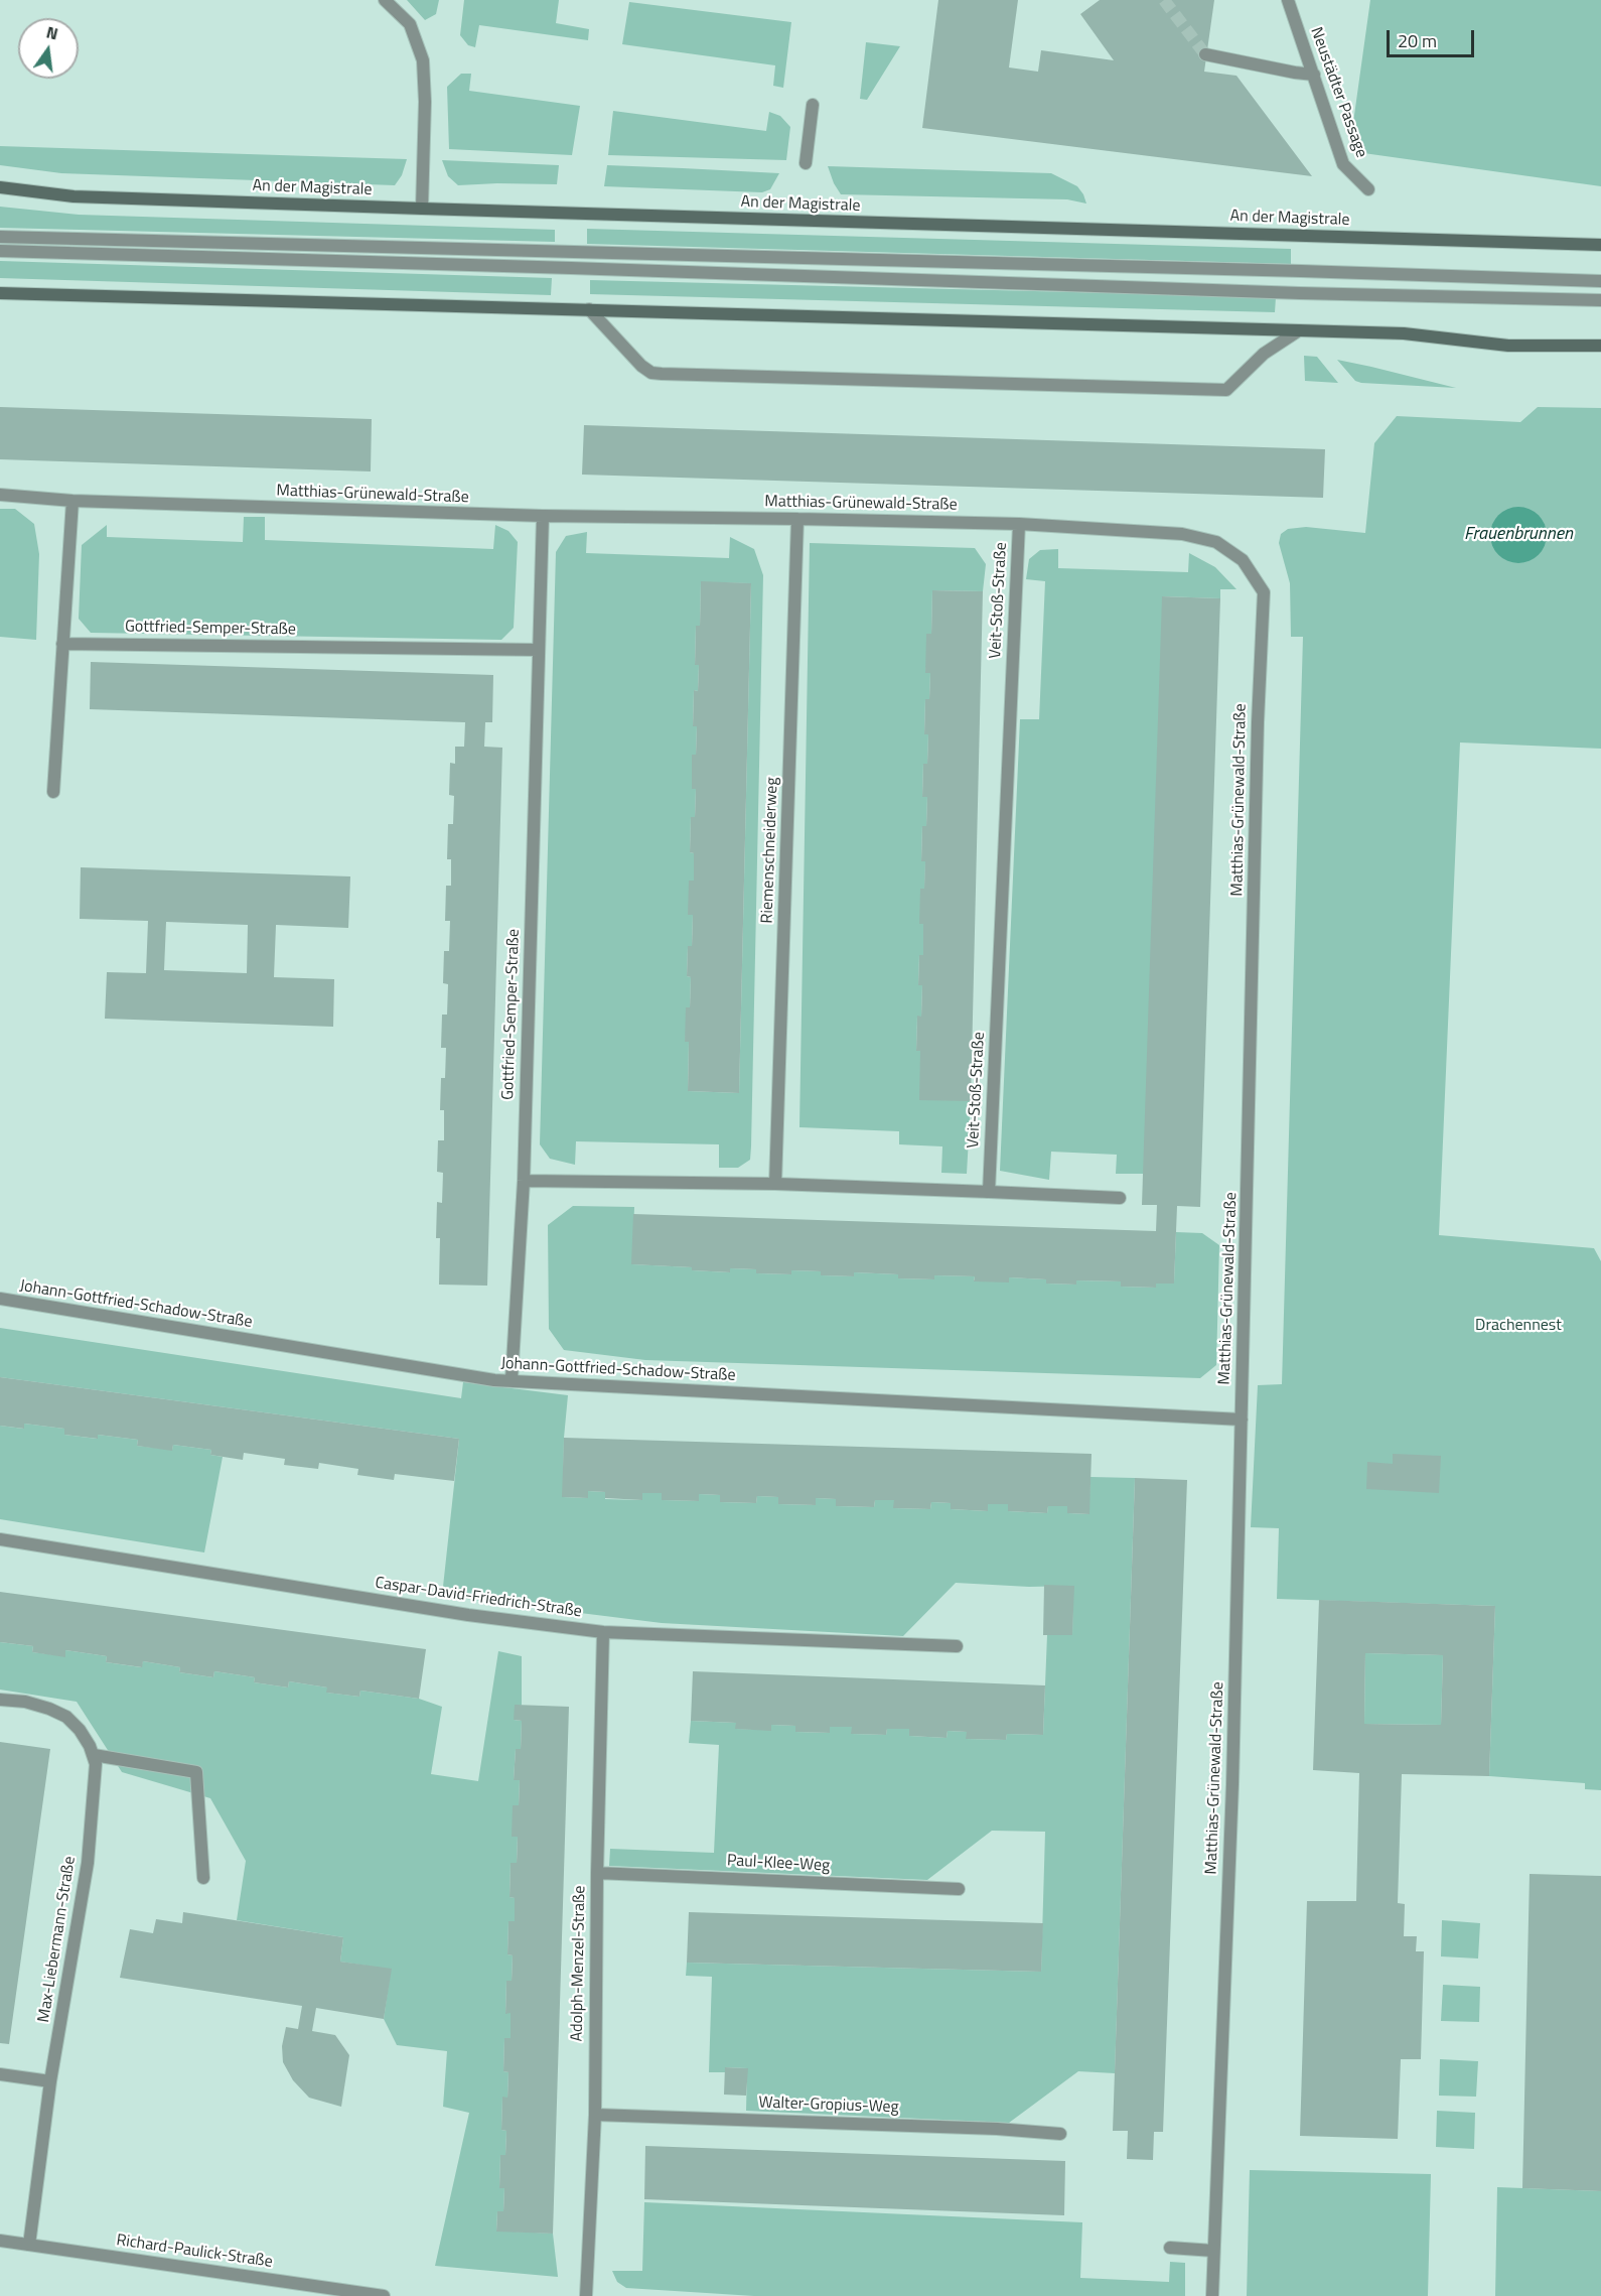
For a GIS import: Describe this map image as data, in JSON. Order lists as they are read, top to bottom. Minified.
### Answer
{"streets":{"main road":["An der Magistrale"],"street":["Neustädter Passage","Matthias-Grünewald-Straße","Veit-Stoß-Straße","Gottfried-Semper-Straße","Riemenschneiderweg","Johann-Gottfried-Schadow-Straße","Caspar-David-Friedrich-Straße","Paul-Klee-Weg","Max-Liebermann-Straße","Adolph-Menzel-Straße","Walter-Gropius-Weg","Richard-Paulick-Straße"]},"crossings":[["Matthias-Grünewald-Straße","Veit-Stoß-Straße"],["Matthias-Grünewald-Straße","Gottfried-Semper-Straße"],["Matthias-Grünewald-Straße","Riemenschneiderweg"],["Matthias-Grünewald-Straße","Johann-Gottfried-Schadow-Straße"],["Gottfried-Semper-Straße","Johann-Gottfried-Schadow-Straße"],["Caspar-David-Friedrich-Straße","Adolph-Menzel-Straße"],["Paul-Klee-Weg","Adolph-Menzel-Straße"],["Max-Liebermann-Straße","Richard-Paulick-Straße"],["Adolph-Menzel-Straße","Walter-Gropius-Weg"]],"water":["Frauenbrunnen"],"parks":["Drachennest"],"scale_bar":"20 m","north":"top"}
